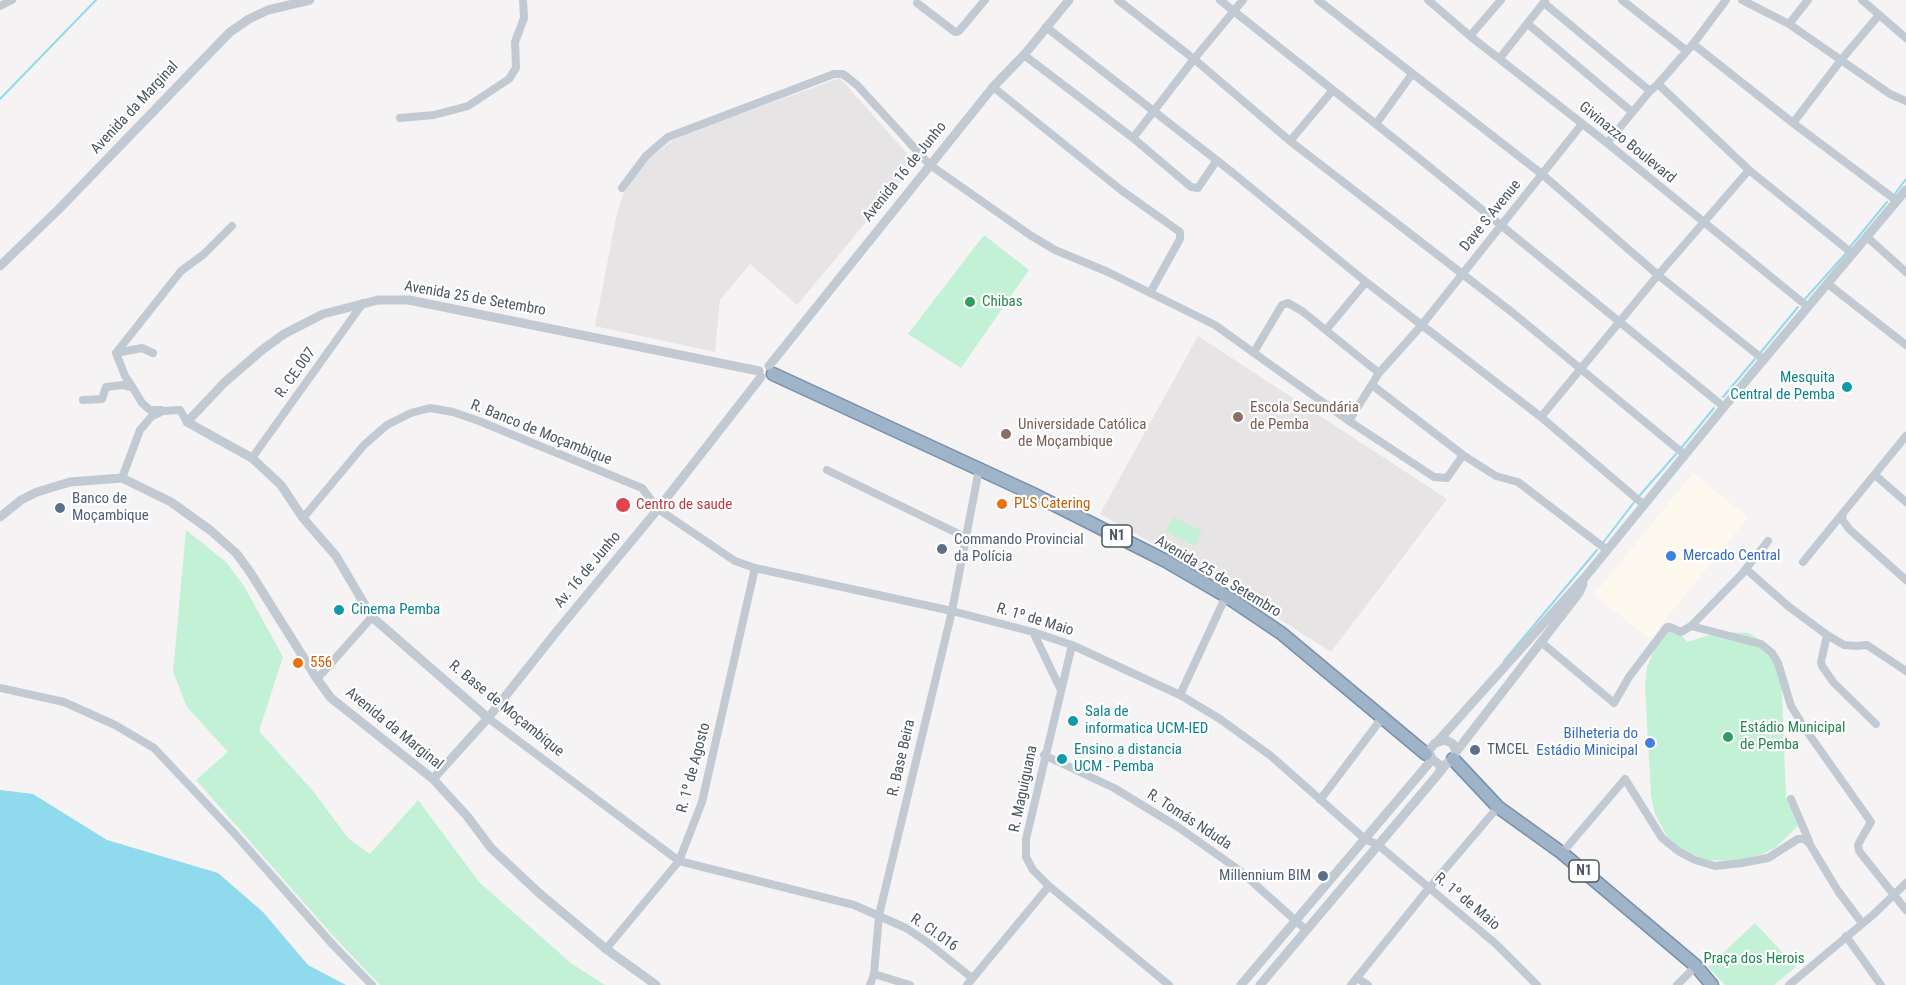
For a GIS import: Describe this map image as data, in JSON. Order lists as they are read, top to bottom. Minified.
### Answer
{"streets":{"highway":["Avenida 25 de Setembro","N1"],"street":["Avenida da Marginal","Givinazzo Boulevard","Avenida 16 de Junho","Dave S Avenue","R. CE.007","R. Banco de Moçambique","Av. 16 de Junho","R. 1º de Maio","R. Base de Moçambique","R. Base Beira","R. 1º de Agosto","R. Maguiguana","R. Tomás Nduda","R. CI.016"]},"crossings":[["Avenida da Marginal","Av. 16 de Junho"],["Avenida da Marginal","R. 1º de Agosto"],["Givinazzo Boulevard","Dave S Avenue"],["Avenida 16 de Junho","Avenida 25 de Setembro"],["Avenida 16 de Junho","Av. 16 de Junho"],["Avenida 25 de Setembro","R. CE.007"],["Avenida 25 de Setembro","Av. 16 de Junho"],["Avenida 25 de Setembro","R. Base de Moçambique"],["Avenida 25 de Setembro","R. Base Beira"],["R. CE.007","R. Base de Moçambique"],["R. Banco de Moçambique","Av. 16 de Junho"],["R. Banco de Moçambique","R. 1º de Maio"],["R. Banco de Moçambique","R. Base de Moçambique"],["Av. 16 de Junho","R. 1º de Maio"],["Av. 16 de Junho","R. Base de Moçambique"],["R. 1º de Maio","R. Base Beira"],["R. 1º de Maio","R. 1º de Agosto"],["R. 1º de Maio","R. Maguiguana"],["R. Base de Moçambique","R. Base Beira"],["R. Base de Moçambique","R. 1º de Agosto"],["R. Base de Moçambique","R. CI.016"],["R. Base Beira","R. CI.016"],["R. Maguiguana","R. Tomás Nduda"]],"parks":["Praça dos Herois"],"places":["Chibas","Mesquita Central de Pemba","Escola Secundária de Pemba","Universidade Católica de Moçambique","PLS Catering","Centro de saude","Banco de Moçambique","Commando Provincial da Polícia","Mercado Central","Cinema Pemba","556","Sala de informatica UCM-IED","Estádio Municipal de Pemba","Bilheteria do Estádio Minicipal","TMCEL","Ensino a distancia UCM - Pemba","Millennium BIM"]}
